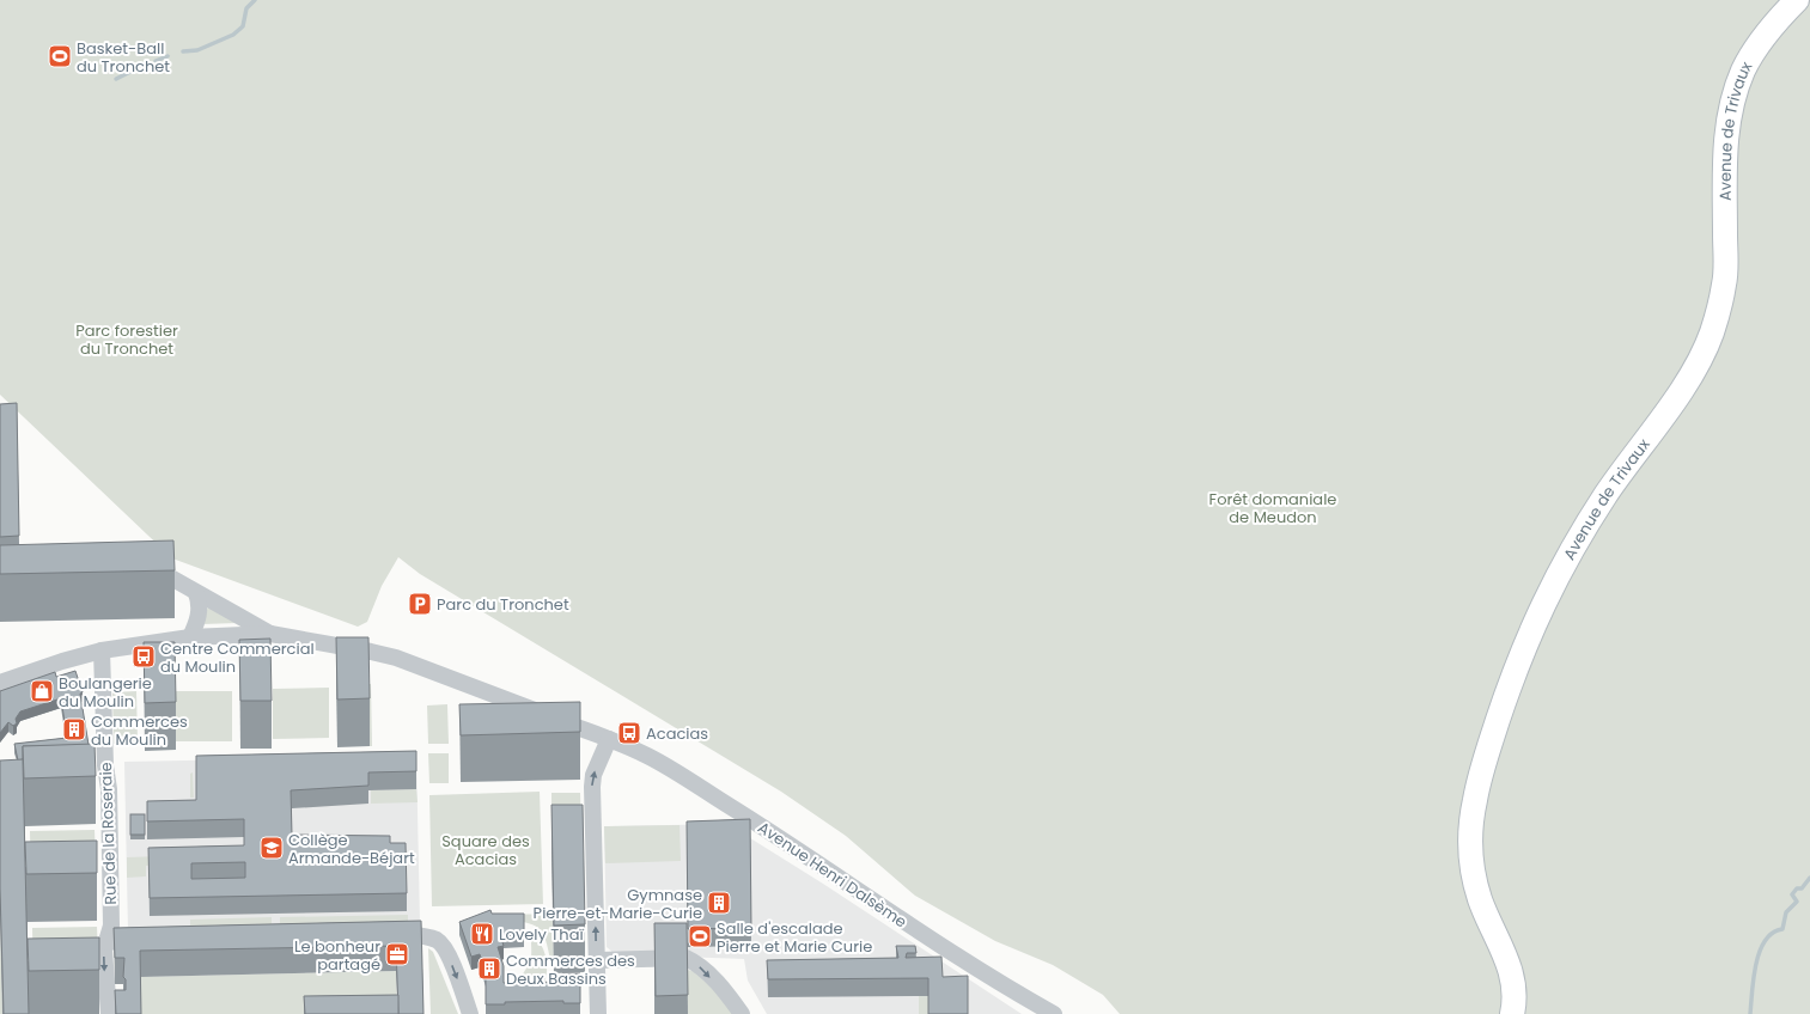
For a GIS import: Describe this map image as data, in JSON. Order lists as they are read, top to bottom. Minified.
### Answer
{"streets":{"main road":["Avenue de Trivaux"],"street":["Rue de la Roseraie","Avenue Henri Dalsème"]},"parks":["Parc forestier du Tronchet","Forêt domaniale de Meudon","Square des Acacias"],"places":{"sports":["Basket-Ball du Tronchet","Salle d'escalade Pierre et Marie Curie"],"parking":["Parc du Tronchet"],"bus stop":["Centre Commercial du Moulin","Acacias"],"shop":["Boulangerie du Moulin"],"building":["Commerces du Moulin","Gymnase Pierre-et-Marie-Curie","Commerces des Deux Bassins"],"school or university":["Collège Armande-Béjart"],"restaurant":["Lovely Thaï"],"office":["Le bonheur partagé"]}}
